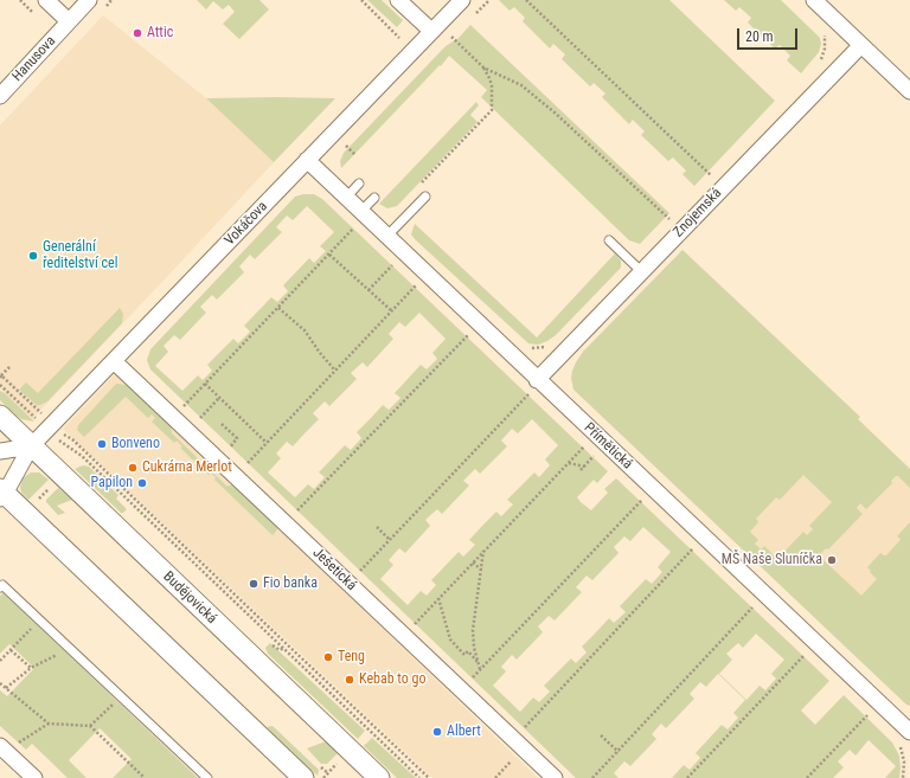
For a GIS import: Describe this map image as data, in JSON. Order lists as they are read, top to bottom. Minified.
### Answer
{"streets":{"street":["Hanusova","Znojemská","Vokáčova","Přímětická","Ješetická","Budějovická"]},"crossings":[["Znojemská","Přímětická"],["Vokáčova","Přímětická"],["Vokáčova","Ješetická"],["Vokáčova","Budějovická"]],"places":["Attic","Generální ředitelství cel","Bonveno","Cukrárna Merlot","Papilon","MŠ Naše Sluníčka","Fio banka","Teng","Kebab to go","Albert"],"scale_bar":"20 m"}
